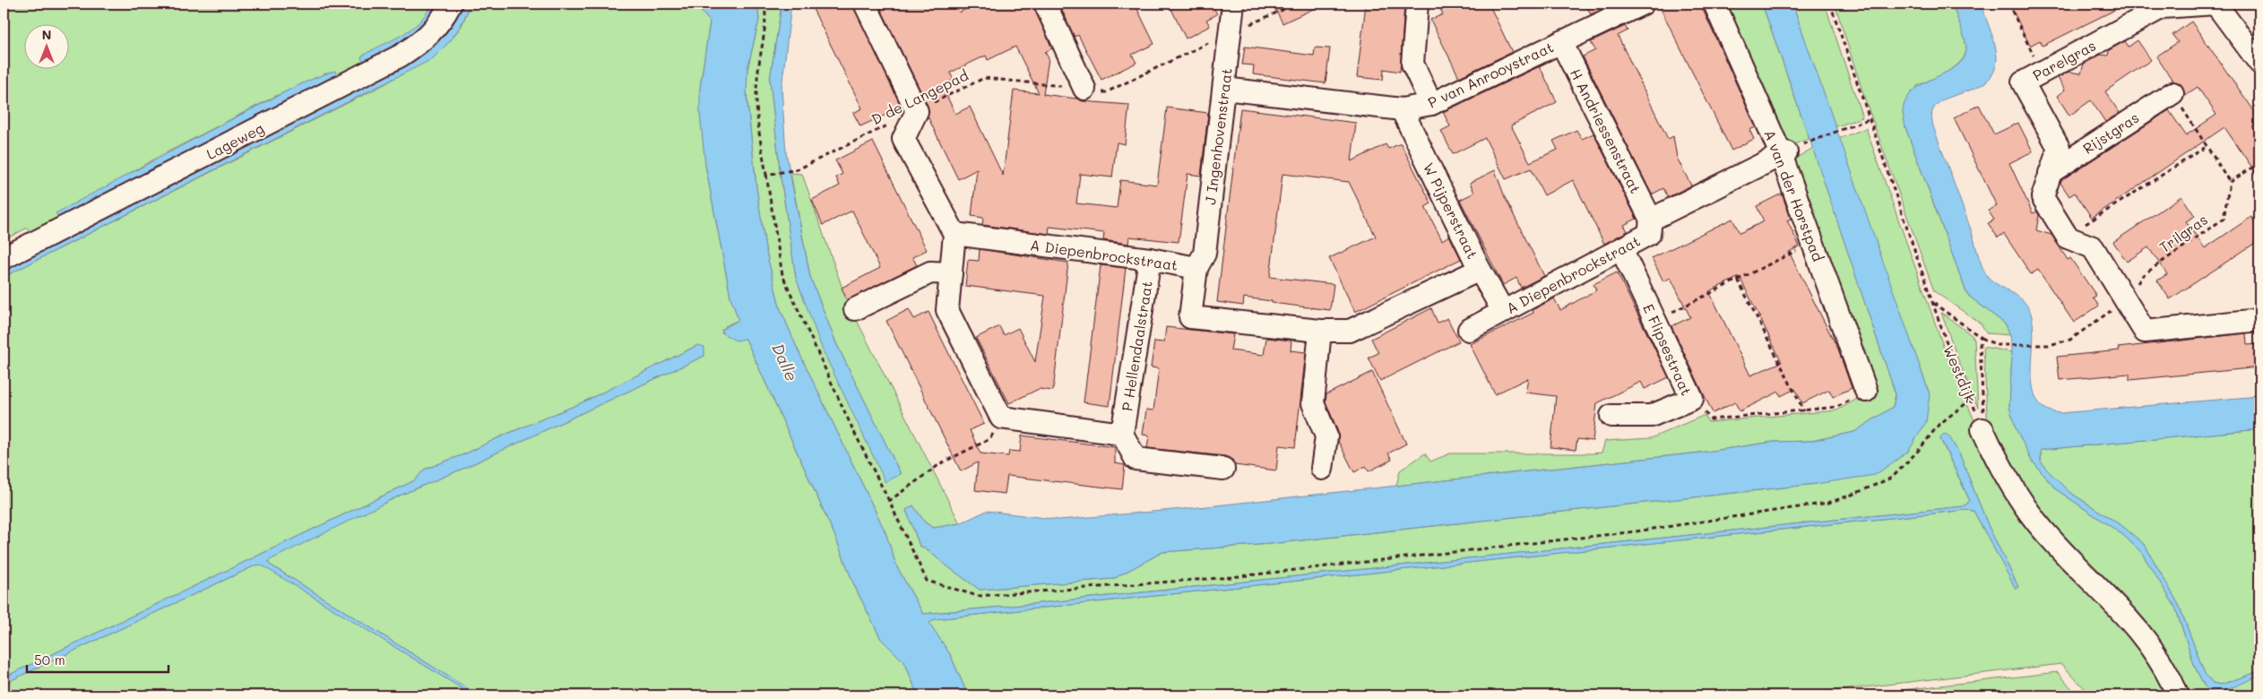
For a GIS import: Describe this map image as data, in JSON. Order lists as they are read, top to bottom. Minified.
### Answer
{"streets":{"street":["Parelgras","P van Anrooystraat","H Andriessenstraat","Rijstgras","J Ingenhovenstraat","Lageweg","A van der Horstpad","W Pijperstraat","A Diepenbrockstraat","P Hellendaalstraat","E Flipsestraat"],"path":["D de Langepad","Trilgras","Westdijk"]},"crossings":[["Parelgras","Rijstgras"],["P van Anrooystraat","H Andriessenstraat"],["P van Anrooystraat","J Ingenhovenstraat"],["P van Anrooystraat","W Pijperstraat"],["D de Langepad","J Ingenhovenstraat"],["H Andriessenstraat","A Diepenbrockstraat"],["J Ingenhovenstraat","A Diepenbrockstraat"],["A van der Horstpad","A Diepenbrockstraat"],["W Pijperstraat","A Diepenbrockstraat"],["A Diepenbrockstraat","P Hellendaalstraat"],["A Diepenbrockstraat","E Flipsestraat"]],"water":["Dalle"],"scale_bar":"50 m","north":"top"}
